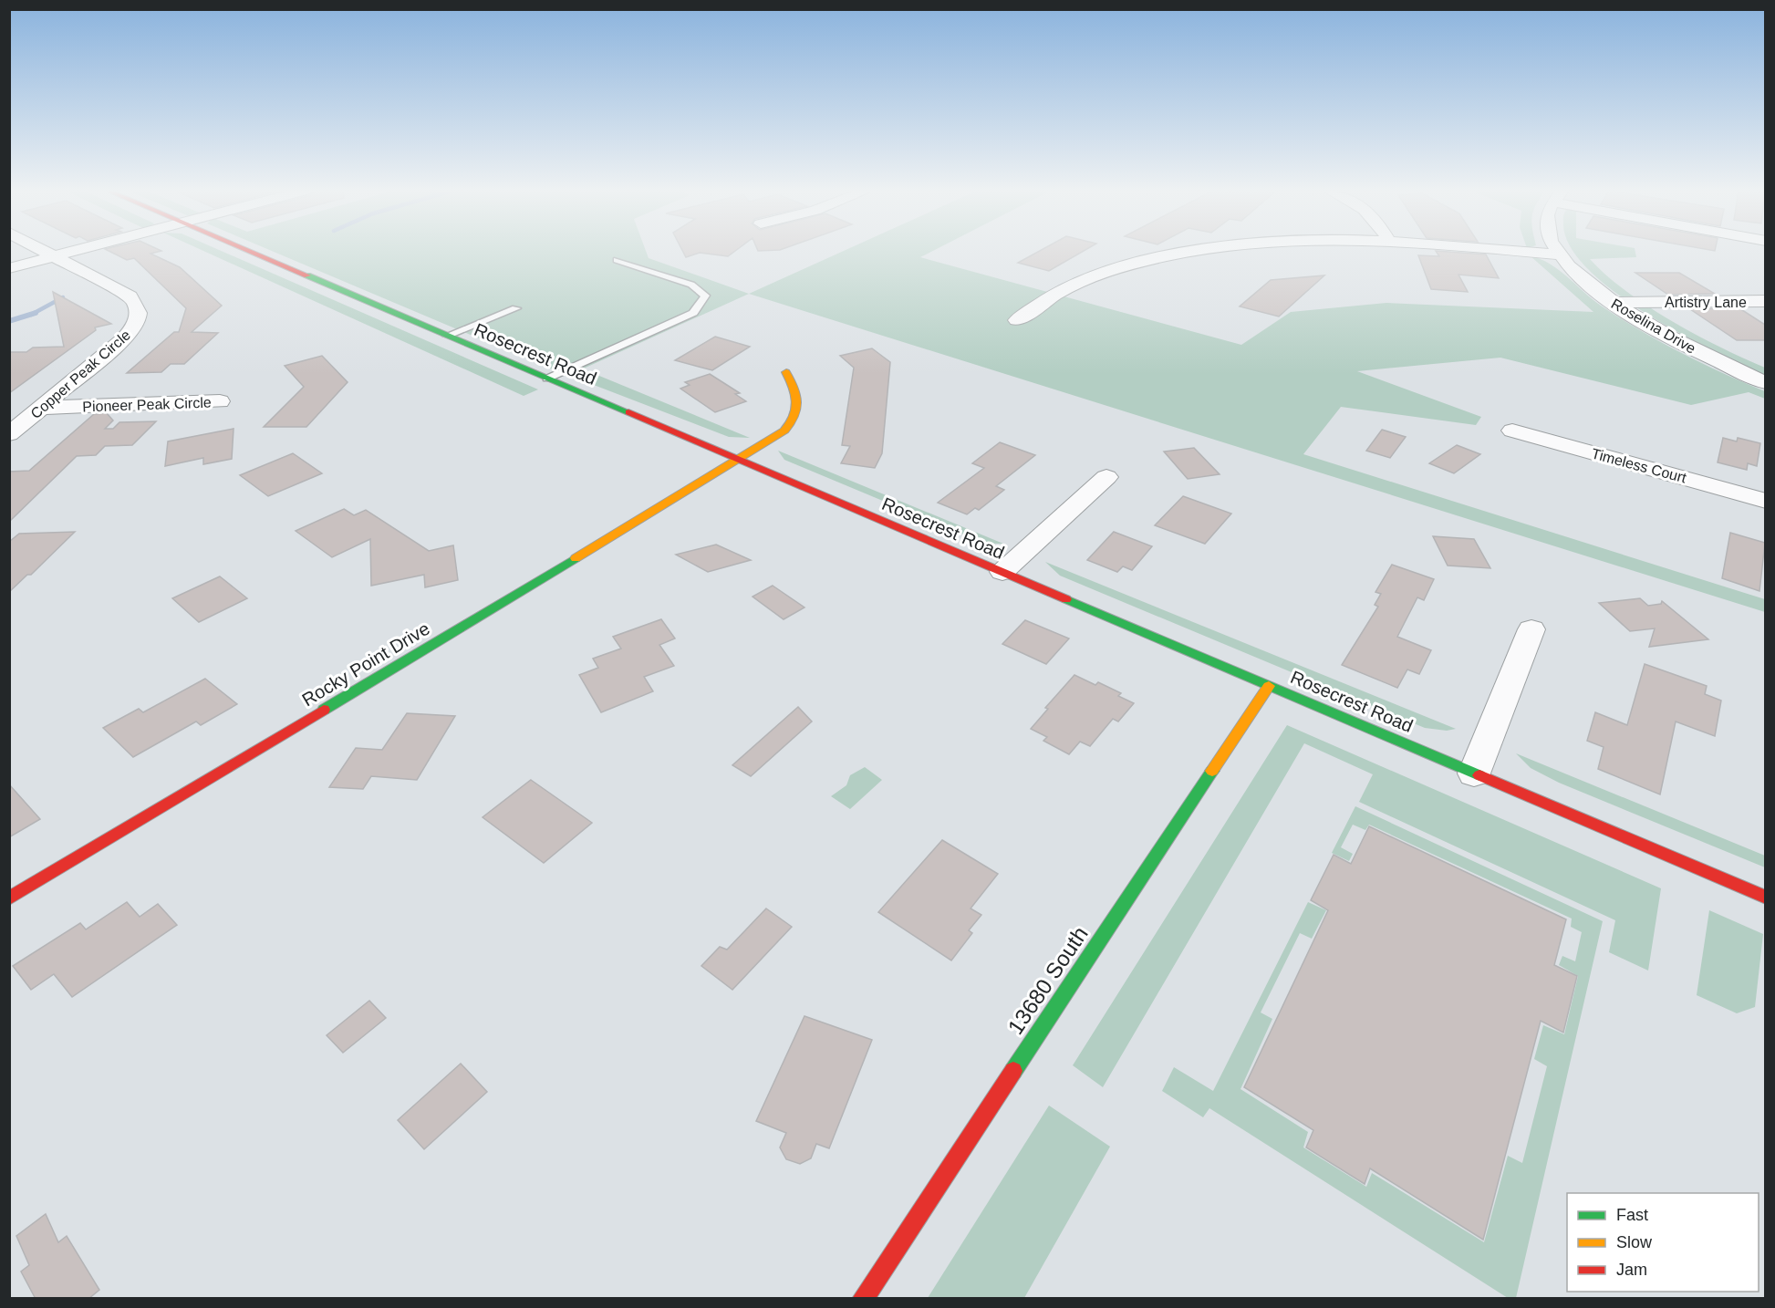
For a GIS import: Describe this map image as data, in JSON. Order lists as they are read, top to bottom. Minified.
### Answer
{"streets":{"main road":["Rosecrest Road","Rocky Point Drive","13680 South"],"street":["Artistry Lane","Roselina Drive","Copper Peak Circle","Pioneer Peak Circle","Timeless Court"]},"crossings":[["Artistry Lane","Roselina Drive"],["Rosecrest Road","Rocky Point Drive"],["Rosecrest Road","13680 South"],["Copper Peak Circle","Pioneer Peak Circle"]],"legend":["Fast","Slow","Jam"]}
